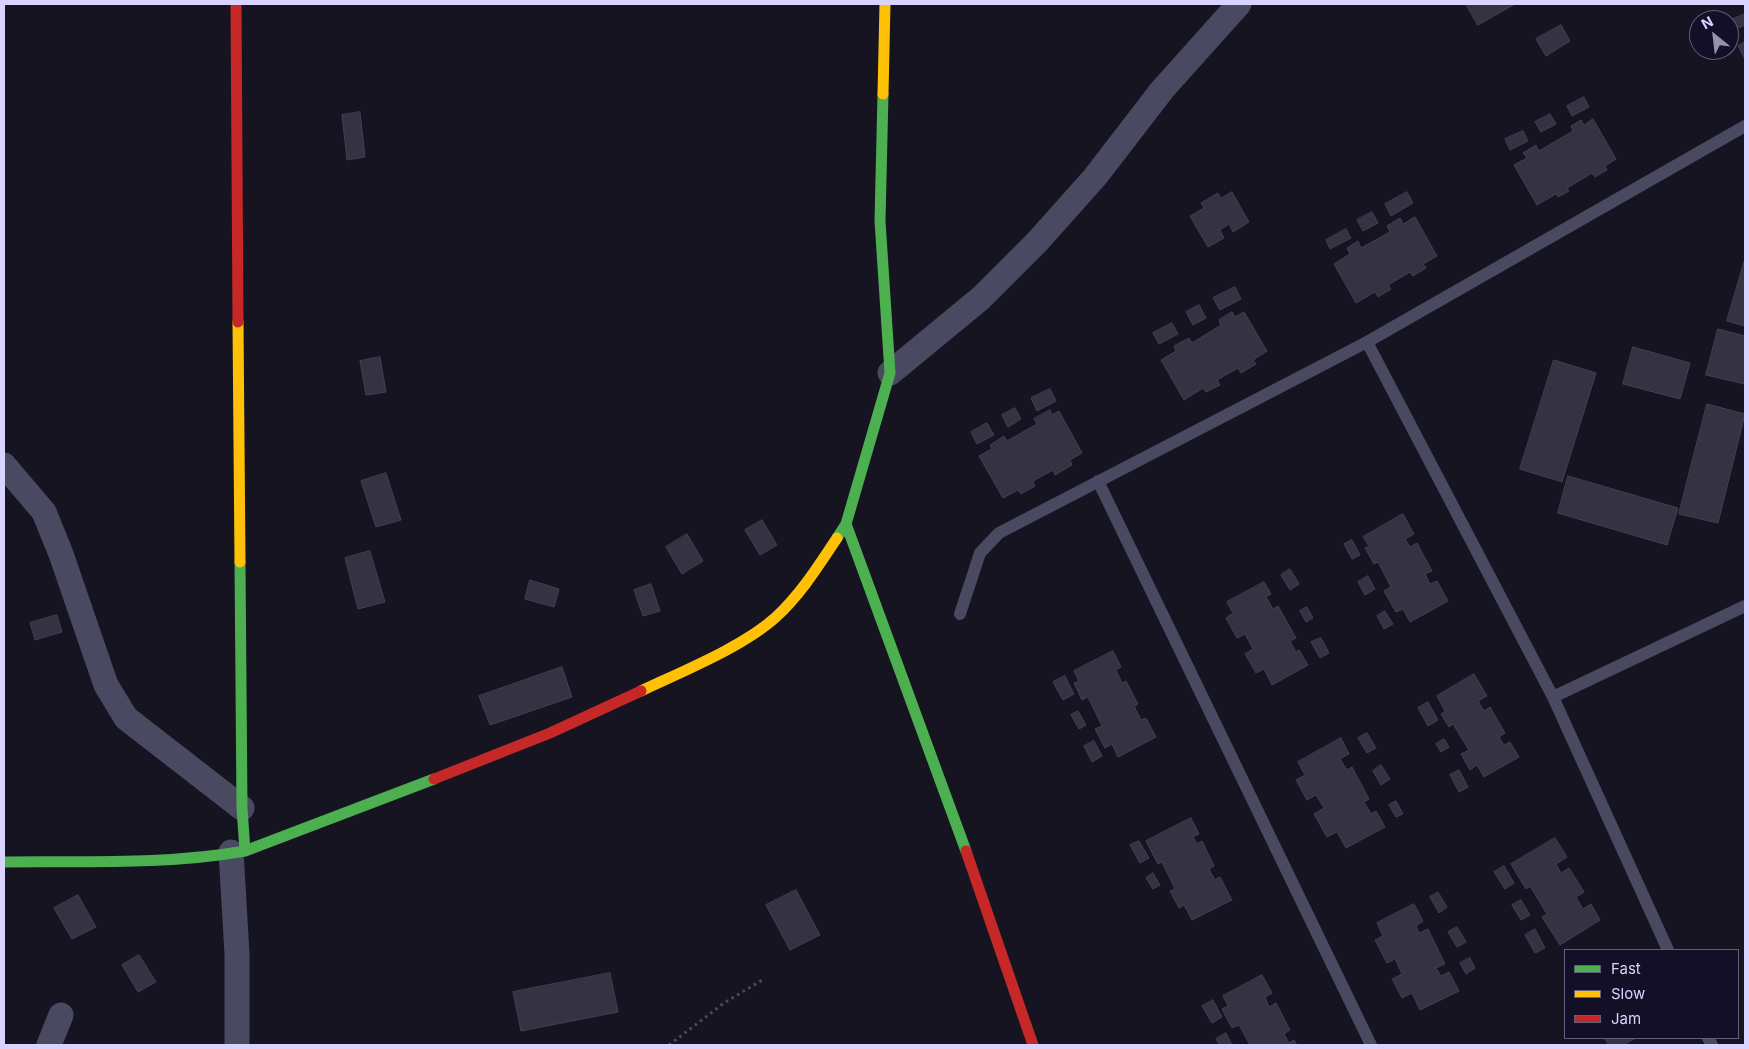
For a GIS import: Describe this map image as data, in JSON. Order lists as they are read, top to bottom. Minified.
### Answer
{"legend":["Fast","Slow","Jam"],"north":"top left"}
